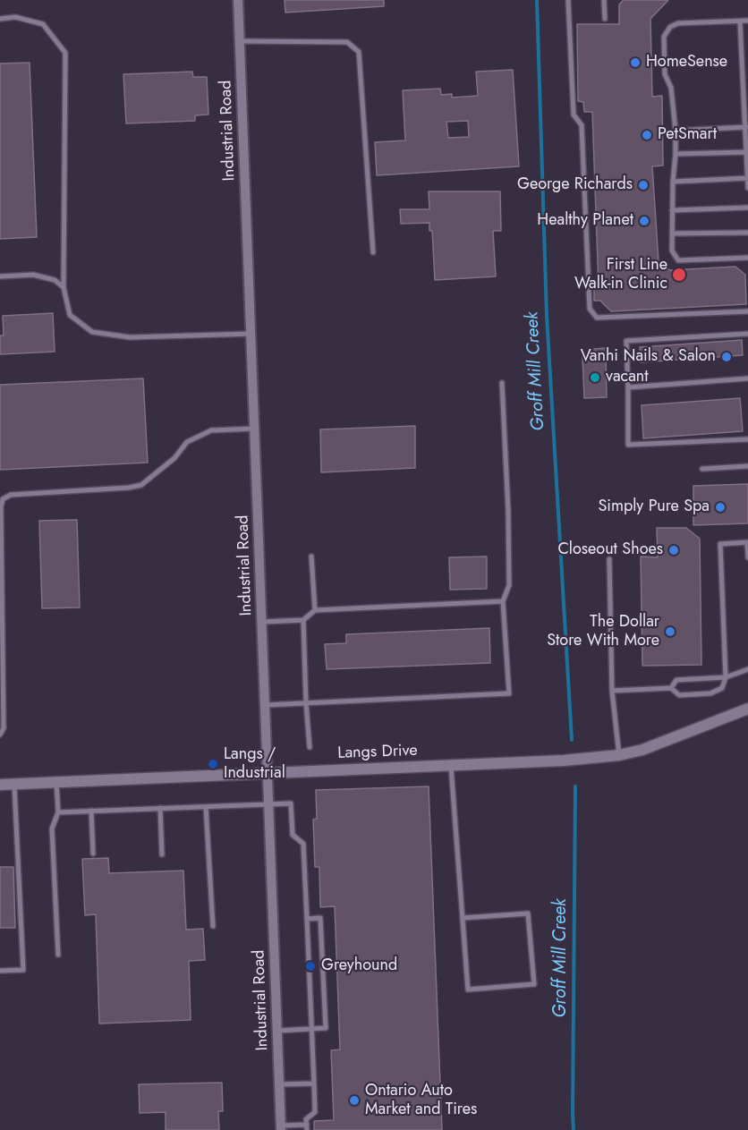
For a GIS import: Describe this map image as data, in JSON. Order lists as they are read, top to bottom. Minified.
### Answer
{"streets":{"street":["Industrial Road","Langs Drive"]},"crossings":[["Industrial Road","Langs Drive"]],"water":["Groff Mill Creek"],"places":["HomeSense","PetSmart","George Richards","Healthy Planet","First Line Walk-in Clinic","Vanhi Nails & Salon","vacant","Simply Pure Spa","Closeout Shoes","The Dollar Store With More","Langs / Industrial","Greyhound","Ontario Auto Market and Tires"]}
